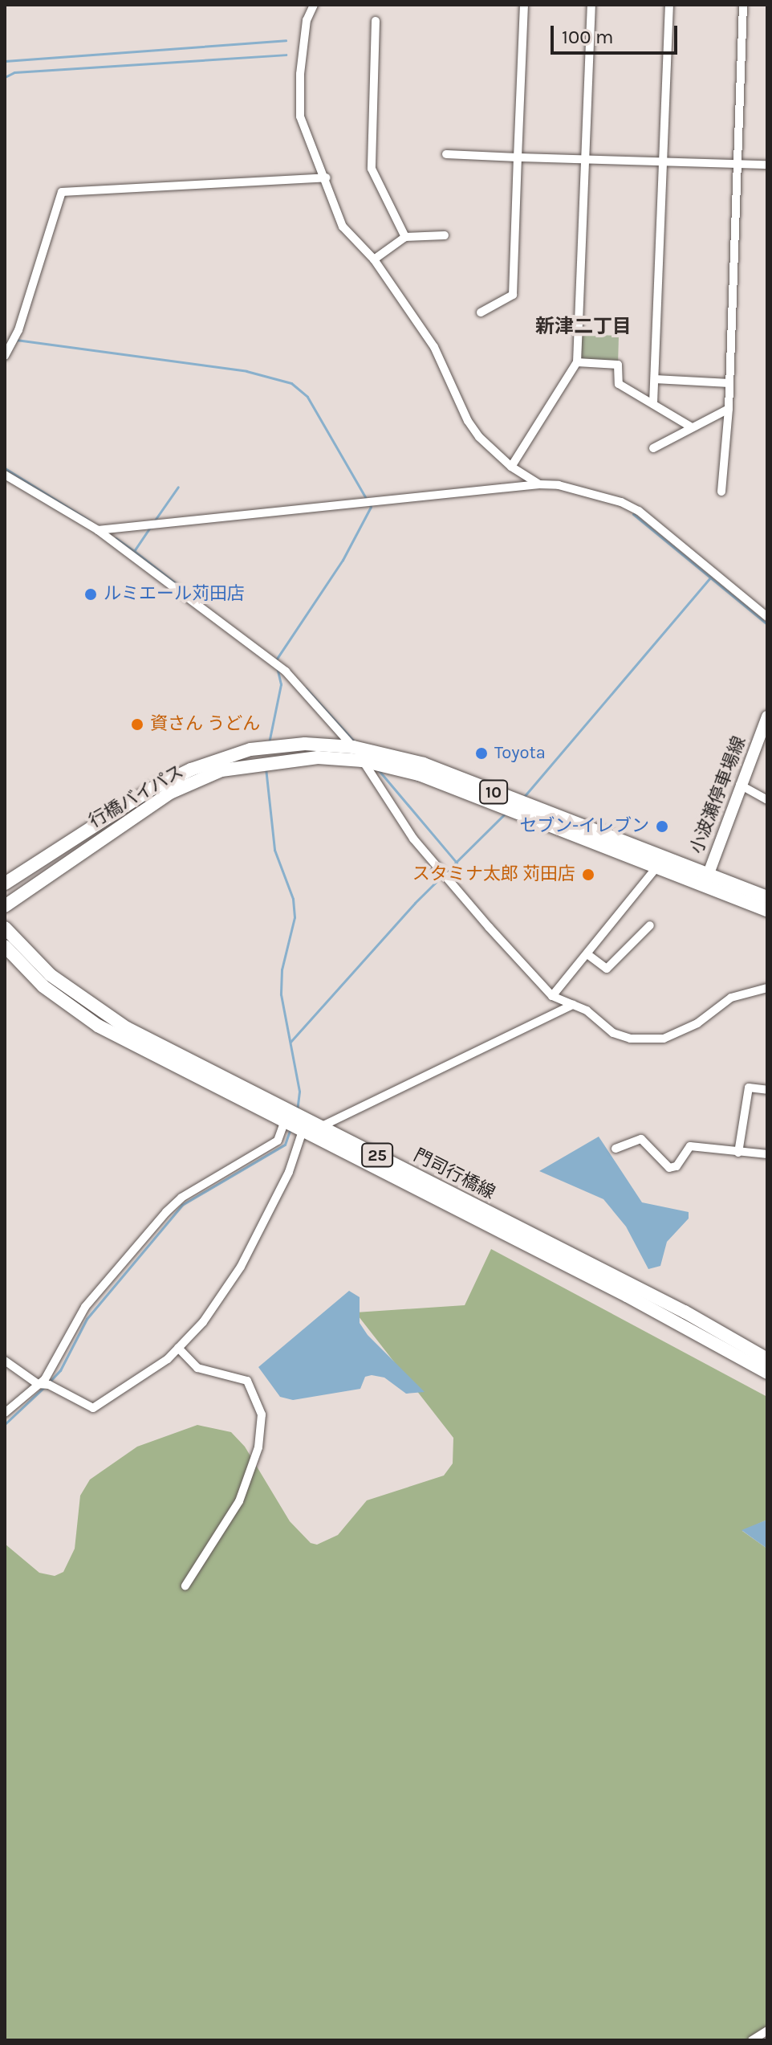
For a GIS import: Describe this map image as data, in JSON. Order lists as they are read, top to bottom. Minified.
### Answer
{"streets":{"main road":["10","小波瀬停車場線","行橋バイパス","25","門司行橋線"]},"crossings":[["10","小波瀬停車場線"],["10","行橋バイパス"],["小波瀬停車場線","行橋バイパス"]],"districts":["新津二丁目"],"places":["ルミエール苅田店","資さん うどん","Toyota","セブン-イレブン","スタミナ太郎 苅田店"],"scale_bar":"100 m"}
